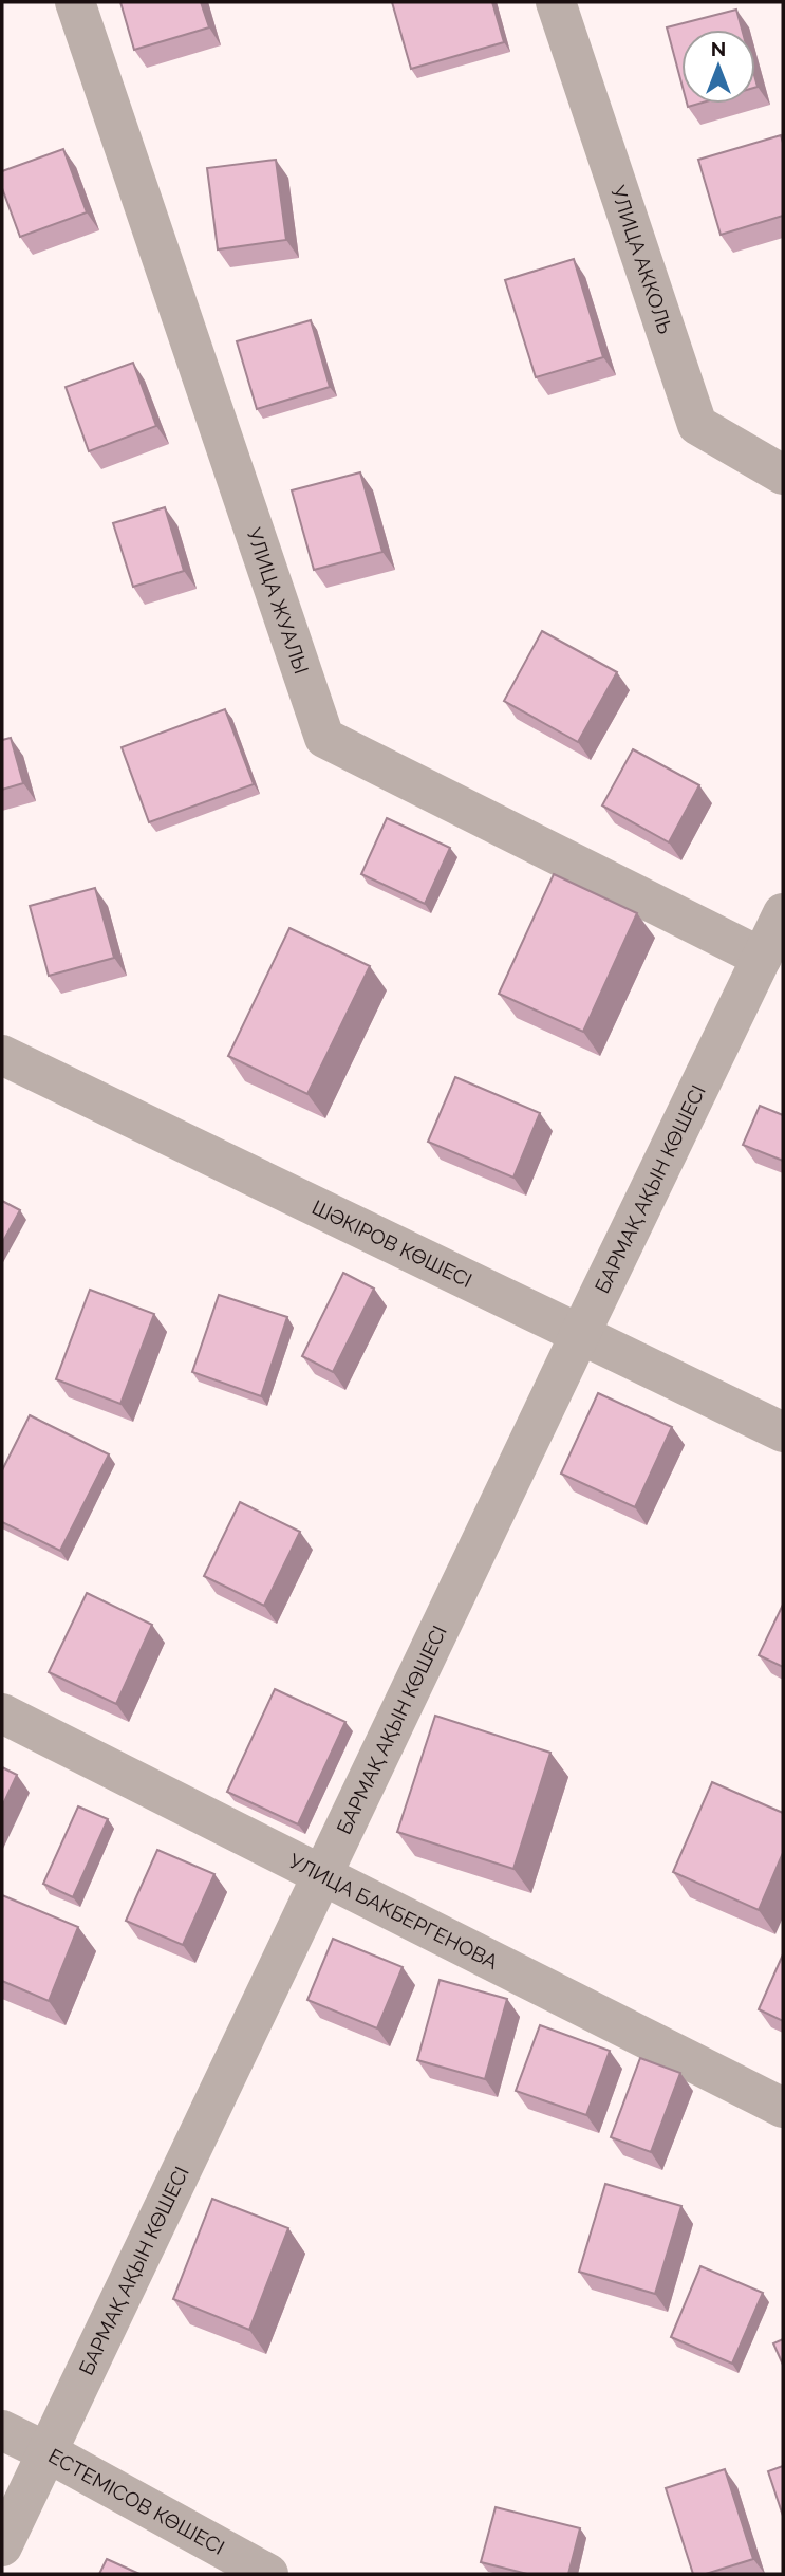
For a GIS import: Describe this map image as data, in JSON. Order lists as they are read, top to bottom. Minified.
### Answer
{"streets":{"street":["УЛИЦА АККОЛЬ","УЛИЦА ЖУАЛЫ","БАРМАҚ АҚЫН КӨШЕСІ","ШӘКІРОВ КӨШЕСІ","УЛИЦА БАКБЕРГЕНОВА","ЕСТЕМІСОВ КӨШЕСІ"]},"crossings":[["УЛИЦА ЖУАЛЫ","БАРМАҚ АҚЫН КӨШЕСІ"],["БАРМАҚ АҚЫН КӨШЕСІ","ШӘКІРОВ КӨШЕСІ"],["БАРМАҚ АҚЫН КӨШЕСІ","УЛИЦА БАКБЕРГЕНОВА"],["БАРМАҚ АҚЫН КӨШЕСІ","ЕСТЕМІСОВ КӨШЕСІ"]],"north":"top"}
